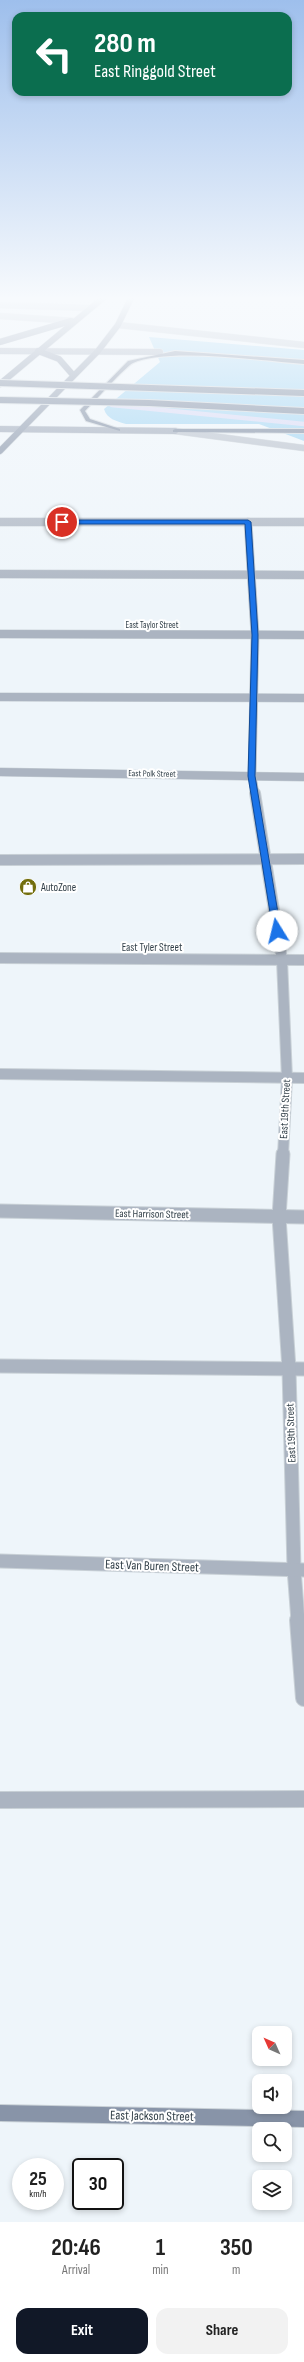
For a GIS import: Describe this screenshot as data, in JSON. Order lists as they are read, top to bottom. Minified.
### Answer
{"streets":{"main road":["East Jackson Street"],"street":["East Taylor Street","East Polk Street","East Tyler Street","East 19th Street","East Harrison Street","East Van Buren Street"]},"crossings":[["East Taylor Street","East 19th Street"],["East Polk Street","East 19th Street"],["East Tyler Street","East 19th Street"],["East 19th Street","East Harrison Street"],["East 19th Street","East Van Buren Street"]],"places":{"shop":["AutoZone"]},"north":"top left","page":{"turn":["280 m","East Ringgold Street"],"speed":"25 km/h","limit":"30","eta":["20:46","Arrival","1","min","350","m"],"buttons":["Exit","Share"]}}
